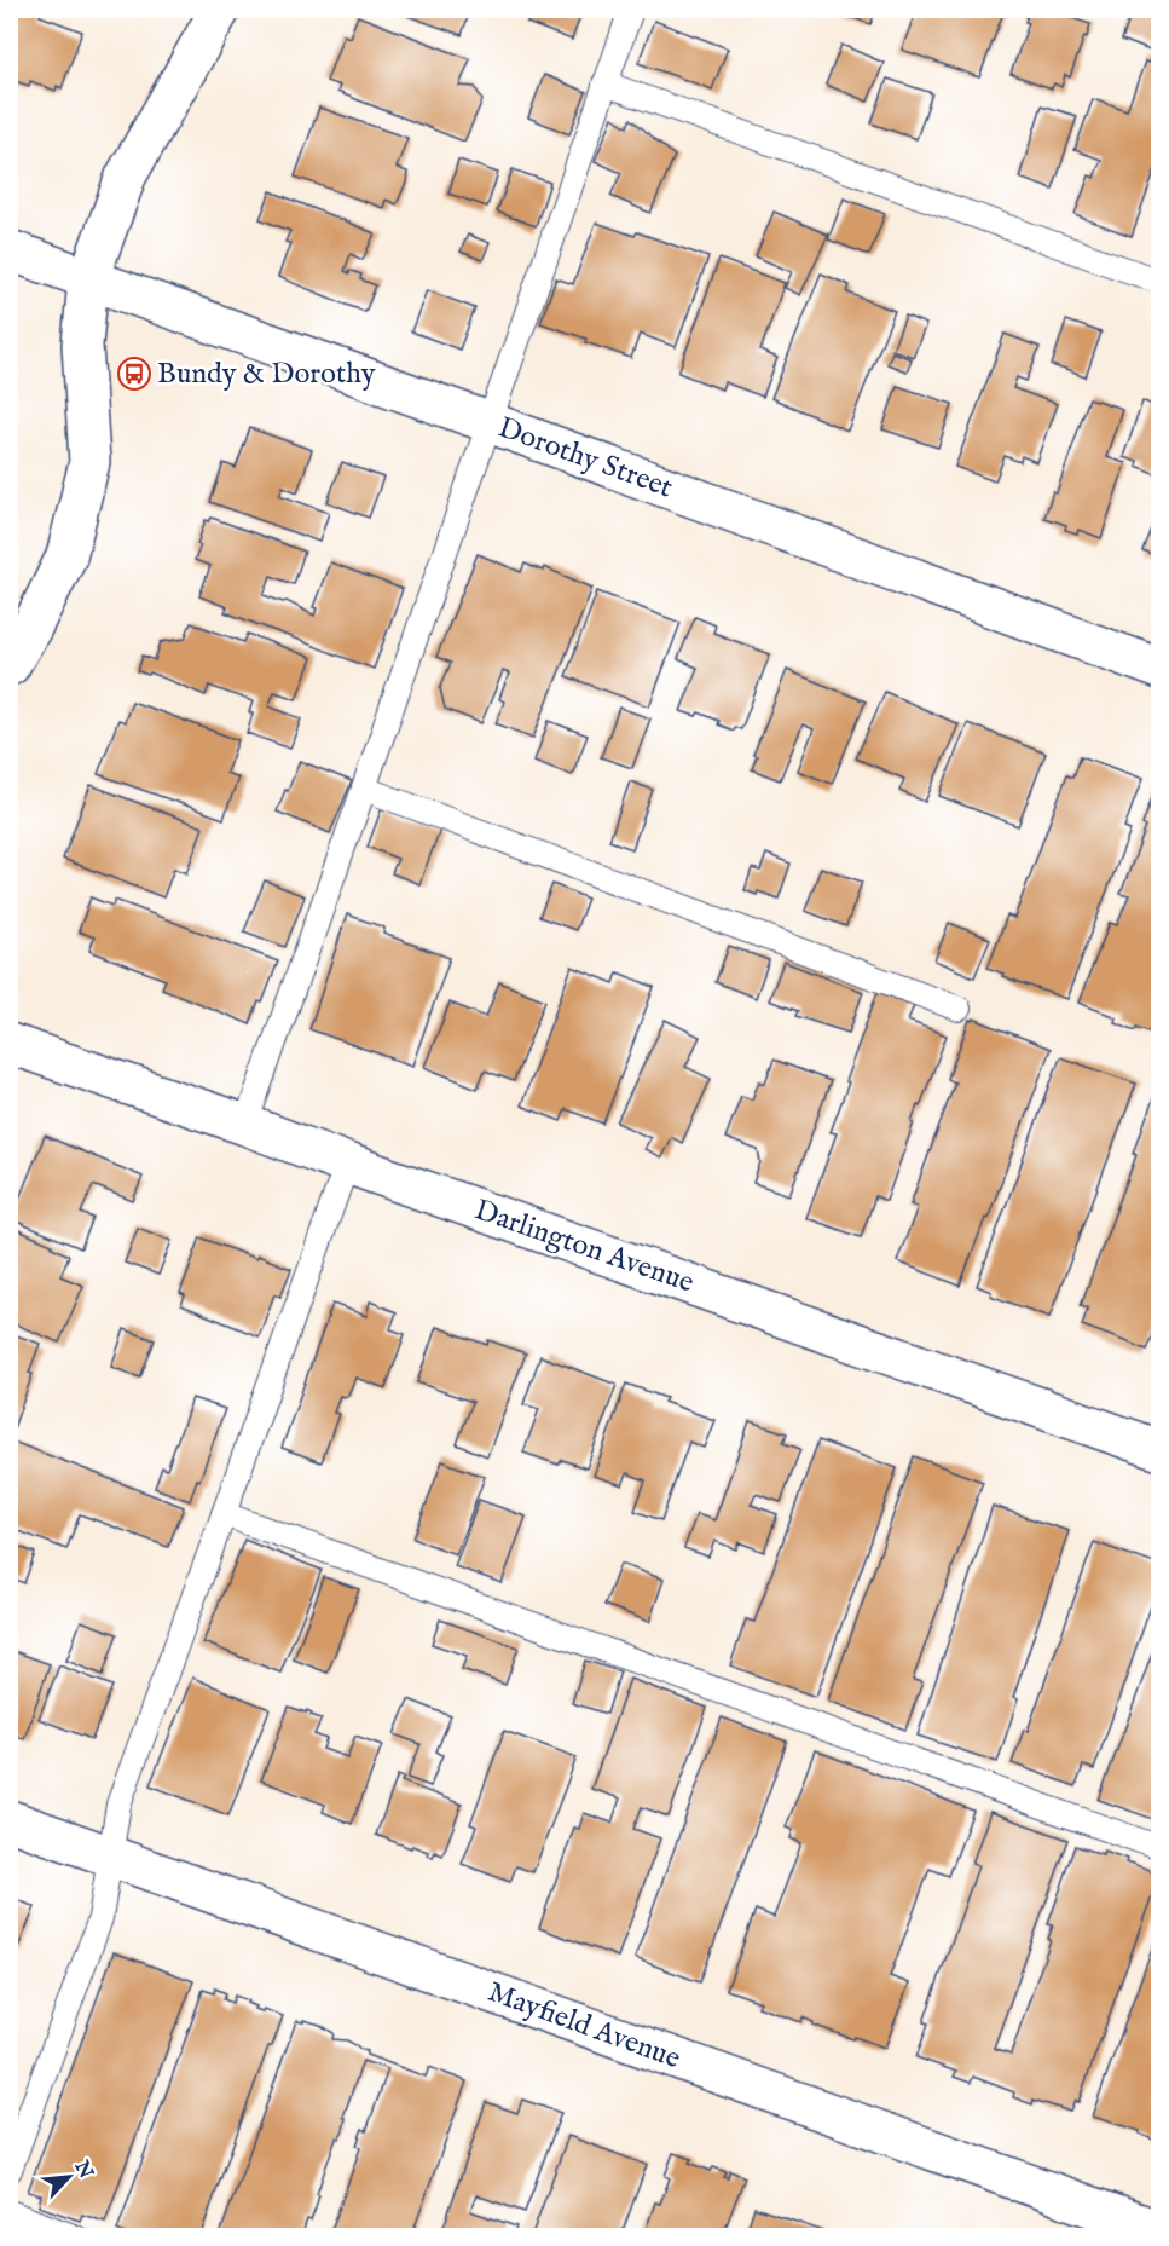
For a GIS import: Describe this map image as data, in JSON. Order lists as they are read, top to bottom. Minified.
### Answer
{"streets":{"street":["Dorothy Street","Darlington Avenue","Mayfield Avenue"]},"places":{"bus stop":["Bundy & Dorothy"]},"north":"top right"}
